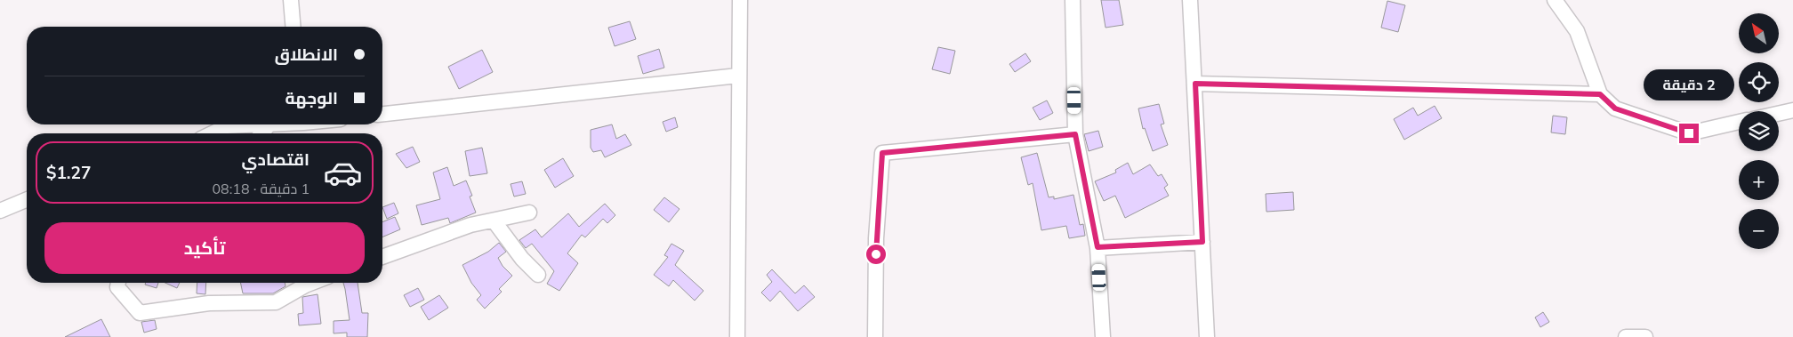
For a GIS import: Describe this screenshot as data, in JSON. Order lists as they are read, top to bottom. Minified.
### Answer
{"north":"top left","page":{"map_buttons":["+","−"],"banner":["الانطلاق","الوجهة"],"bubble":"2 دقيقة","list":[{"name":"اقتصادي","note":"1 دقيقة · 08:18","value":"$1.27"}],"buttons":"تأكيد"}}
